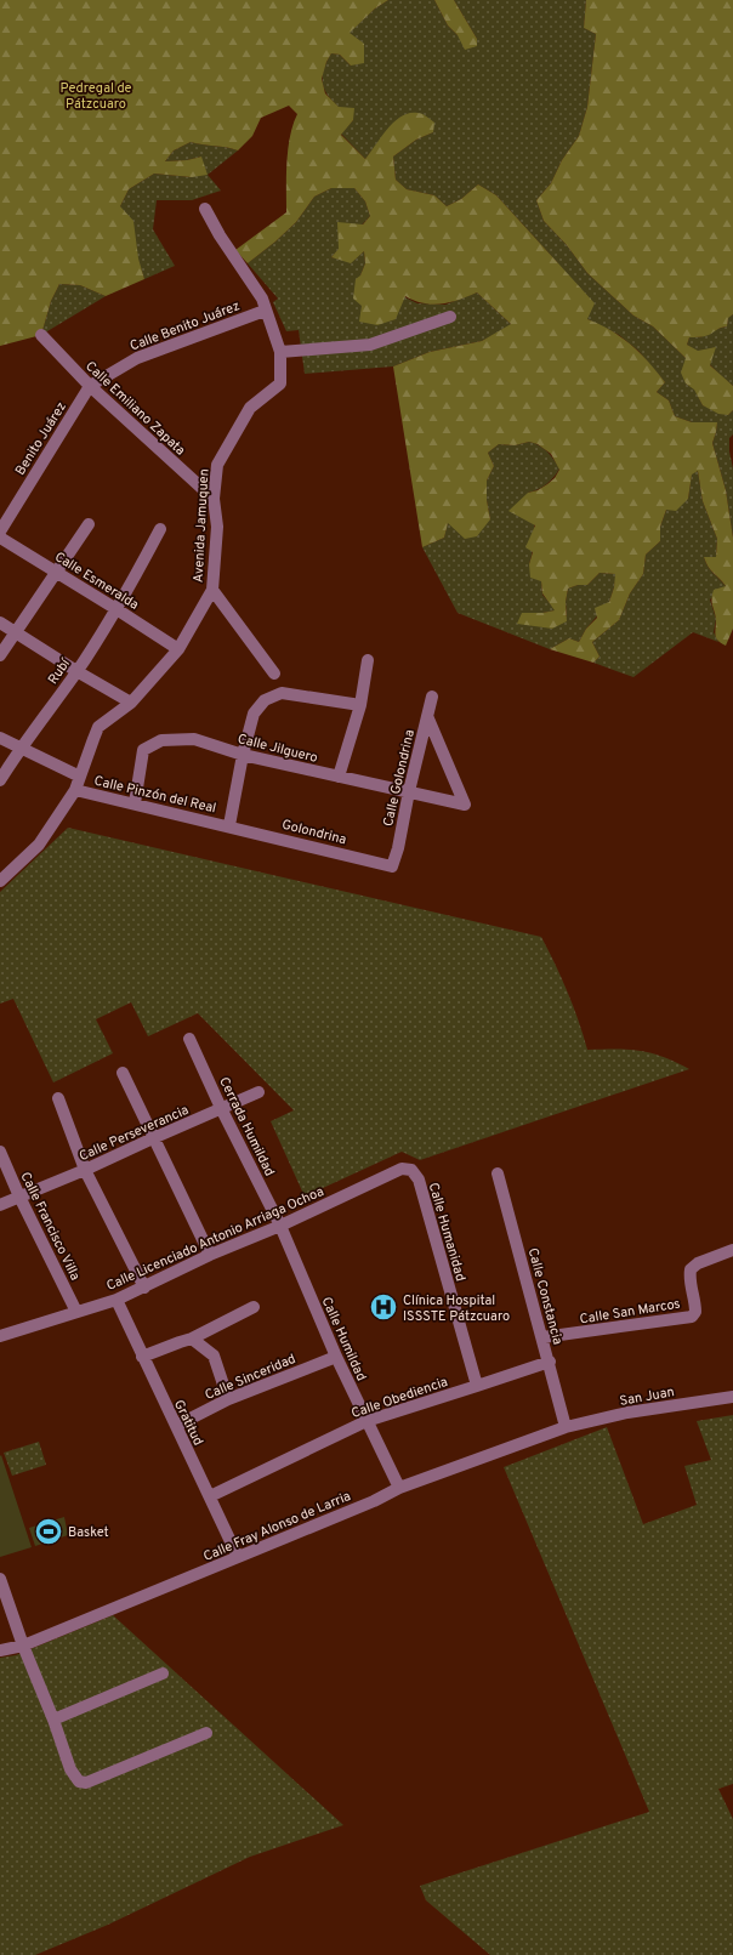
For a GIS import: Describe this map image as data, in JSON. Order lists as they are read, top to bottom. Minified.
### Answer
{"streets":{"street":["Calle Benito Juárez","Calle Emiliano Zapata","Benito Juárez","Avenida Jamuquen","Calle Esmeralda","Rubí","Calle Jilguero","Calle Golondrina","Calle Pinzón del Real","Golondrina","Cerrada Humildad","Calle Perseverancia","Calle Francisco Villa","Calle Humanidad","Calle Licenciado Antonio Arriaga Ochoa","Calle Constancia","Calle San Marcos","Calle Humildad","Calle Sinceridad","San Juan","Calle Obediencia","Gratitud","Calle Fray Alonso de Larria"]},"crossings":[["Calle Benito Juárez","Calle Emiliano Zapata"],["Calle Benito Juárez","Benito Juárez"],["Calle Emiliano Zapata","Benito Juárez"],["Calle Emiliano Zapata","Avenida Jamuquen"],["Avenida Jamuquen","Calle Esmeralda"],["Avenida Jamuquen","Calle Pinzón del Real"],["Calle Esmeralda","Rubí"],["Calle Jilguero","Calle Golondrina"],["Calle Jilguero","Calle Pinzón del Real"],["Calle Golondrina","Golondrina"],["Calle Pinzón del Real","Golondrina"],["Cerrada Humildad","Calle Perseverancia"],["Cerrada Humildad","Calle Licenciado Antonio Arriaga Ochoa"],["Cerrada Humildad","Calle Humildad"],["Calle Perseverancia","Calle Francisco Villa"],["Calle Francisco Villa","Calle Licenciado Antonio Arriaga Ochoa"],["Calle Humanidad","Calle Licenciado Antonio Arriaga Ochoa"],["Calle Humanidad","Calle Obediencia"],["Calle Licenciado Antonio Arriaga Ochoa","Calle Humildad"],["Calle Licenciado Antonio Arriaga Ochoa","Gratitud"],["Calle Constancia","Calle San Marcos"],["Calle Constancia","San Juan"],["Calle Constancia","Calle Obediencia"],["Calle Constancia","Calle Fray Alonso de Larria"],["Calle Humildad","Calle Sinceridad"],["Calle Humildad","Calle Obediencia"],["Calle Humildad","Calle Fray Alonso de Larria"],["Calle Sinceridad","Gratitud"],["San Juan","Calle Fray Alonso de Larria"],["Calle Obediencia","Gratitud"],["Gratitud","Calle Fray Alonso de Larria"]],"parks":["Pedregal de Pátzcuaro"],"places":{"hospital":["Clínica Hospital ISSSTE Pátzcuaro"],"sports":["Basket"]}}
